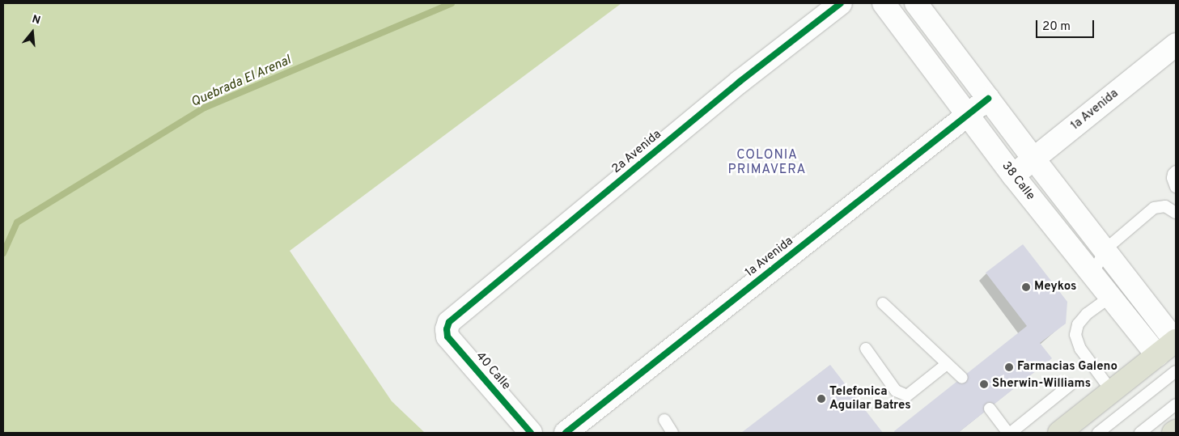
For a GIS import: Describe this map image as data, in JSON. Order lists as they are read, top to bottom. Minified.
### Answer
{"streets":{"street":["1a Avenida","2a Avenida","38 Calle","40 Calle"]},"crossings":[["1a Avenida","38 Calle"],["2a Avenida","40 Calle"]],"districts":["COLONIA PRIMAVERA"],"water":["Quebrada El Arenal"],"places":["Meykos","Farmacias Galeno","Sherwin-Williams","Telefonica Aguilar Batres"],"scale_bar":"20 m","north":"top"}
